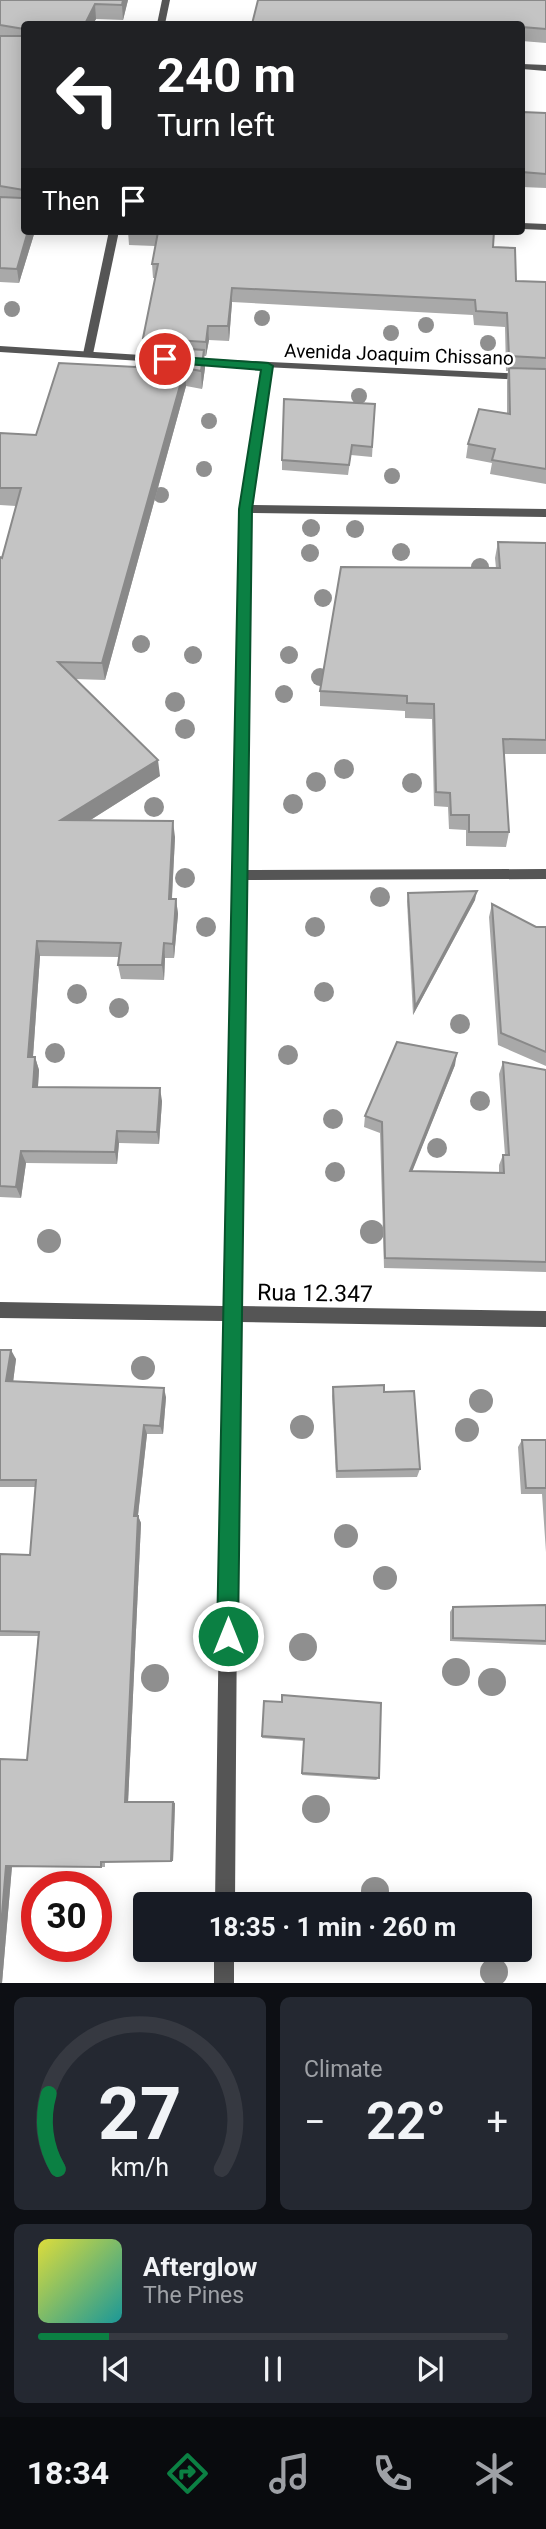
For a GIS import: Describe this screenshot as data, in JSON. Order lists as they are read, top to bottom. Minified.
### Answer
{"streets":{"street":["Avenida Joaquim Chissano","Rua 12.347"]},"page":{"turn":["240 m","Turn left"],"then":"Then","limit":"30","trip":"18:35 · 1 min · 260 m","tile":"Climate","heat":["−","22°","+"],"song":["Afterglow","The Pines"],"tabs":"18:34","gauge":["27","km/h"]}}
